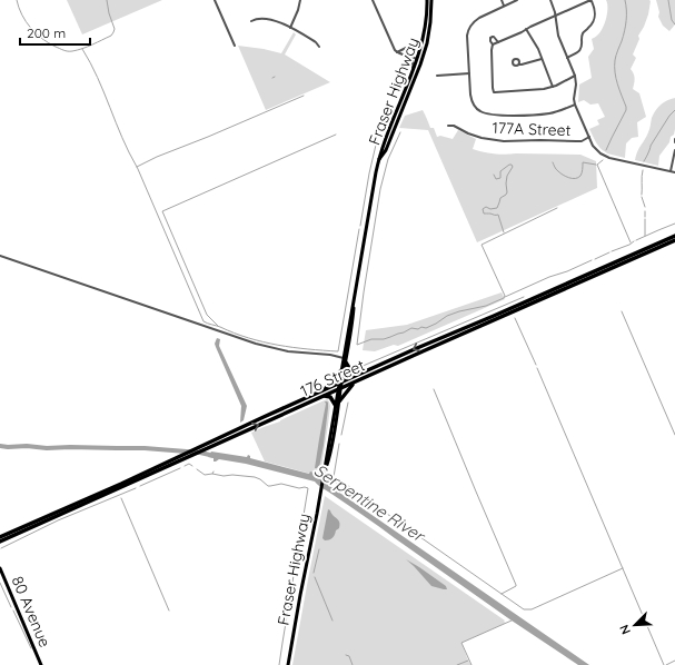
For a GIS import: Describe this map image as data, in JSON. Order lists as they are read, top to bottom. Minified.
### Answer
{"streets":{"highway":["176 Street"],"main road":["Fraser Highway","80 Avenue"],"street":["177A Street"]},"crossings":[["Fraser Highway","176 Street"]],"water":["Serpentine River"],"scale_bar":"200 m","north":"bottom left"}
